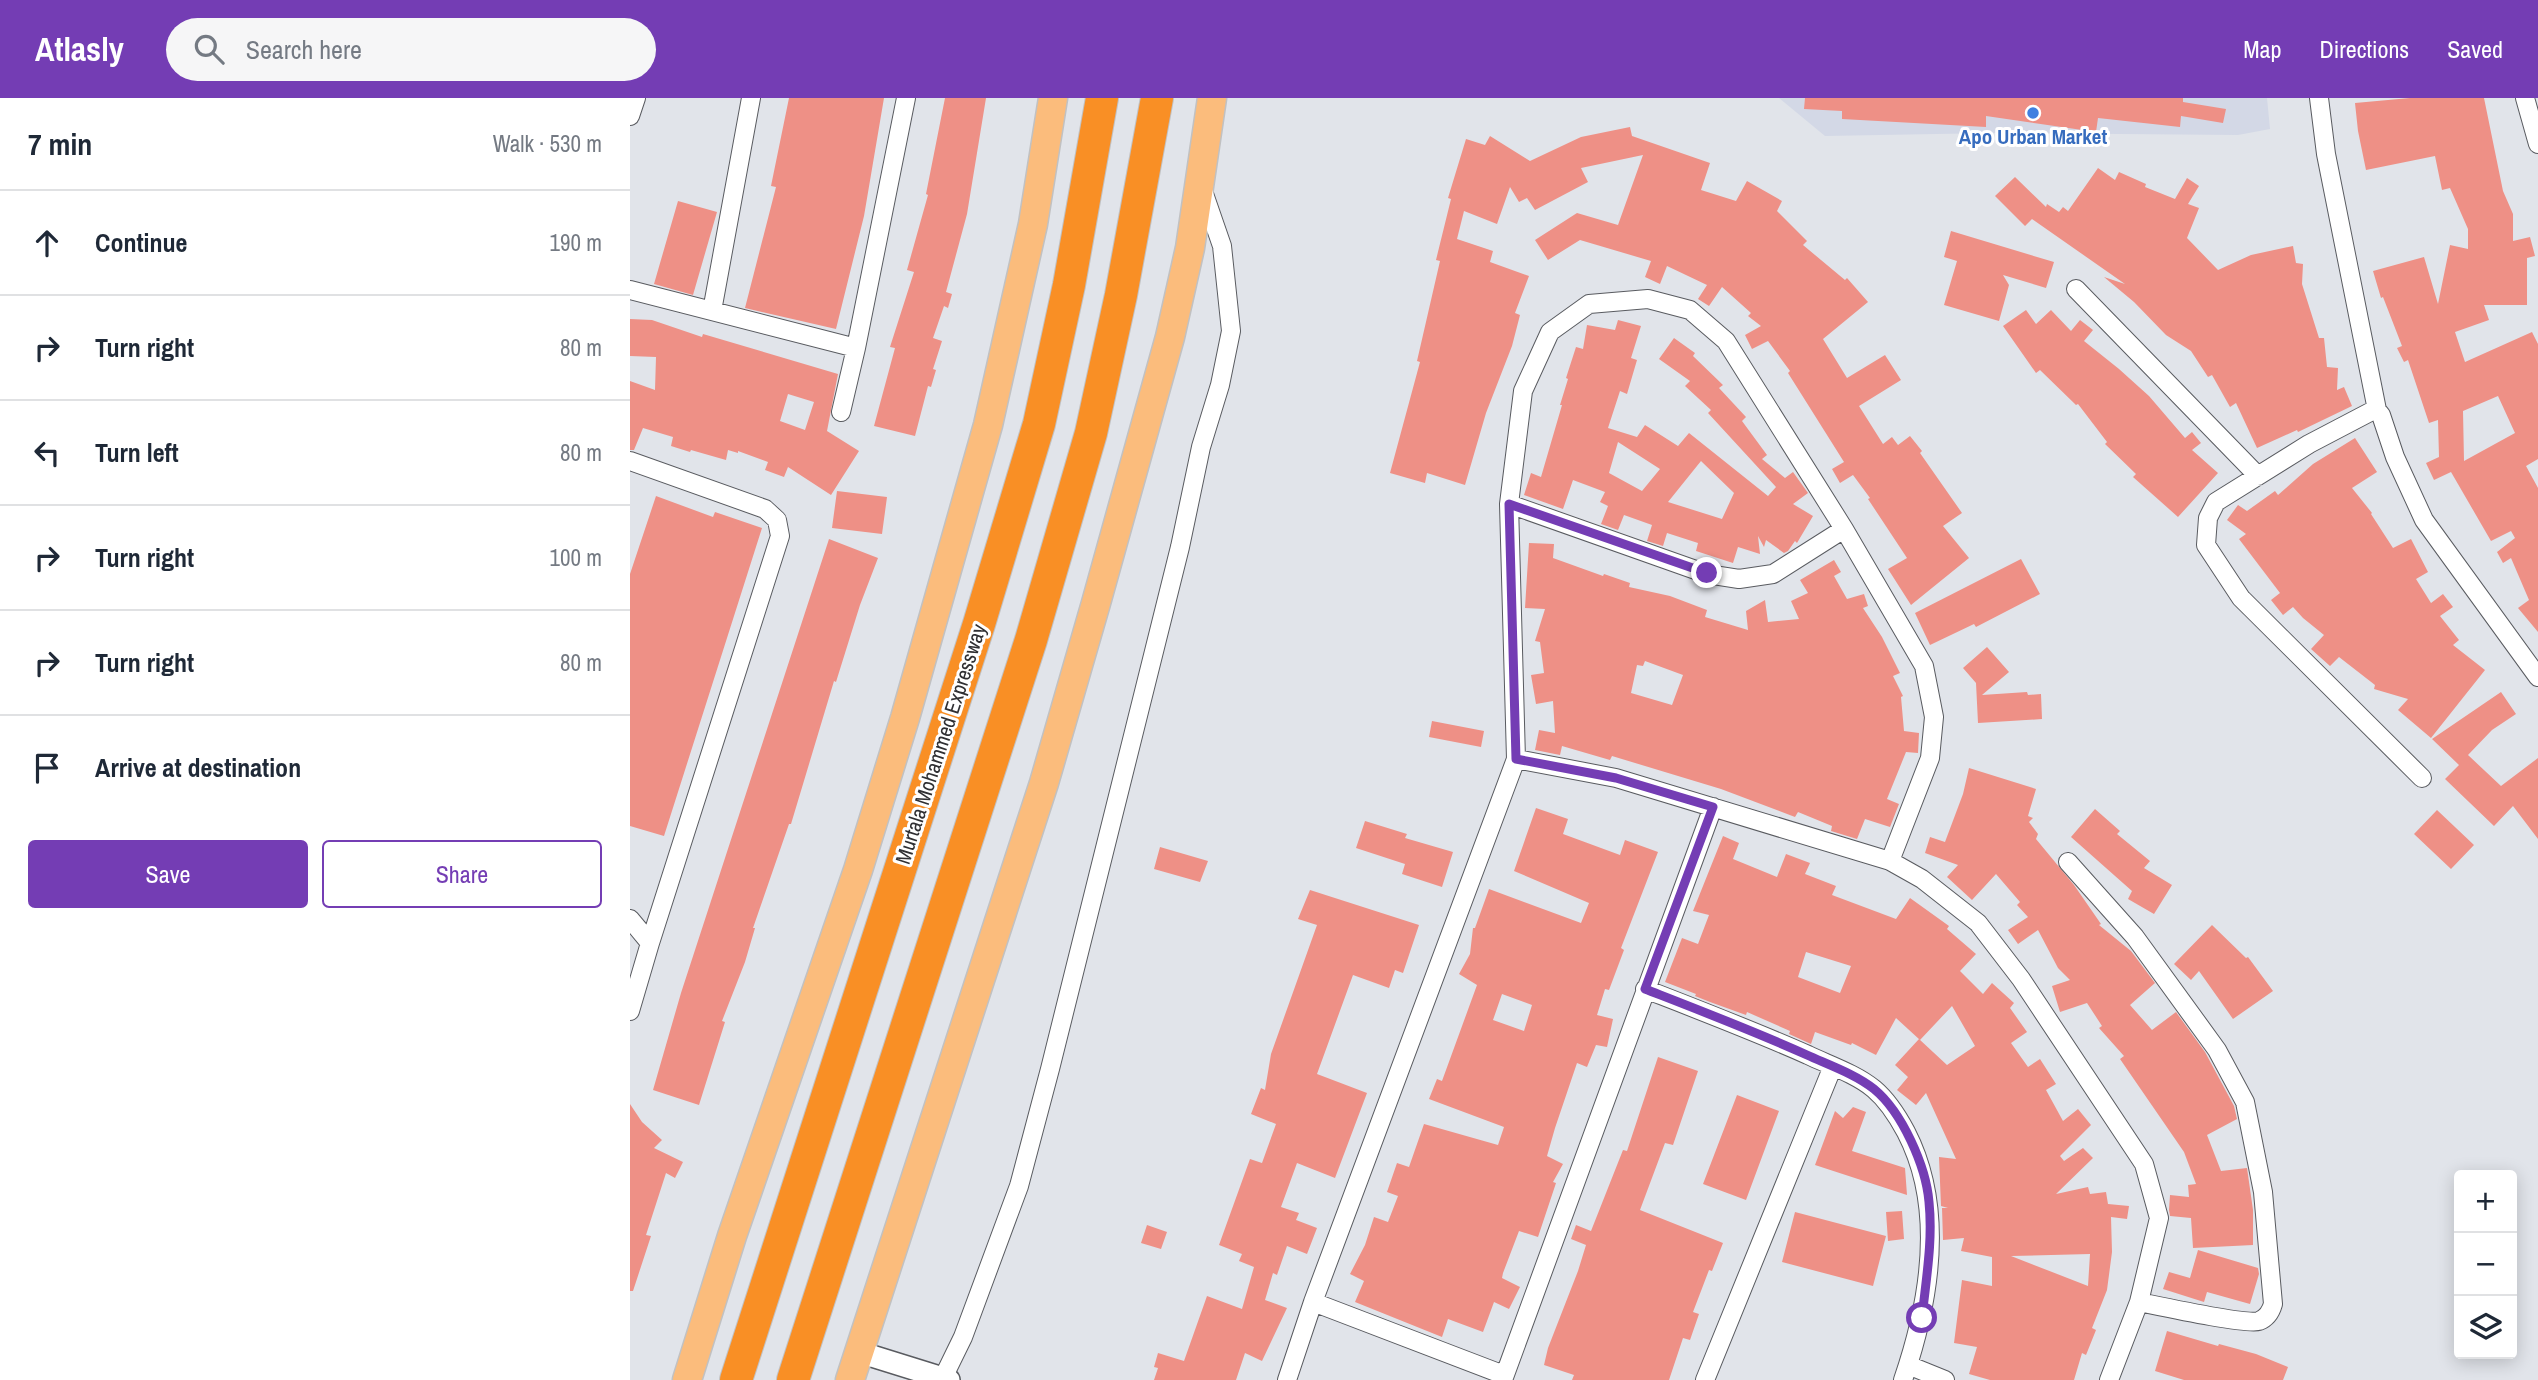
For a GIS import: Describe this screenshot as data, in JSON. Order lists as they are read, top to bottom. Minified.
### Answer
{"streets":{"highway":["Murtala Mohammed Expressway"]},"places":["Apo Urban Market"],"page":{"header":"Atlasly","search":"Search here","nav":["Map","Directions","Saved"],"heading":["7 min","Walk · 530 m"],"list":[["Continue","190 m"],["Turn right","80 m"],["Turn left","80 m"],["Turn right","100 m"],["Turn right","80 m"],"Arrive at destination"],"buttons":["Save","Share"],"map_buttons":["+","−"]}}
